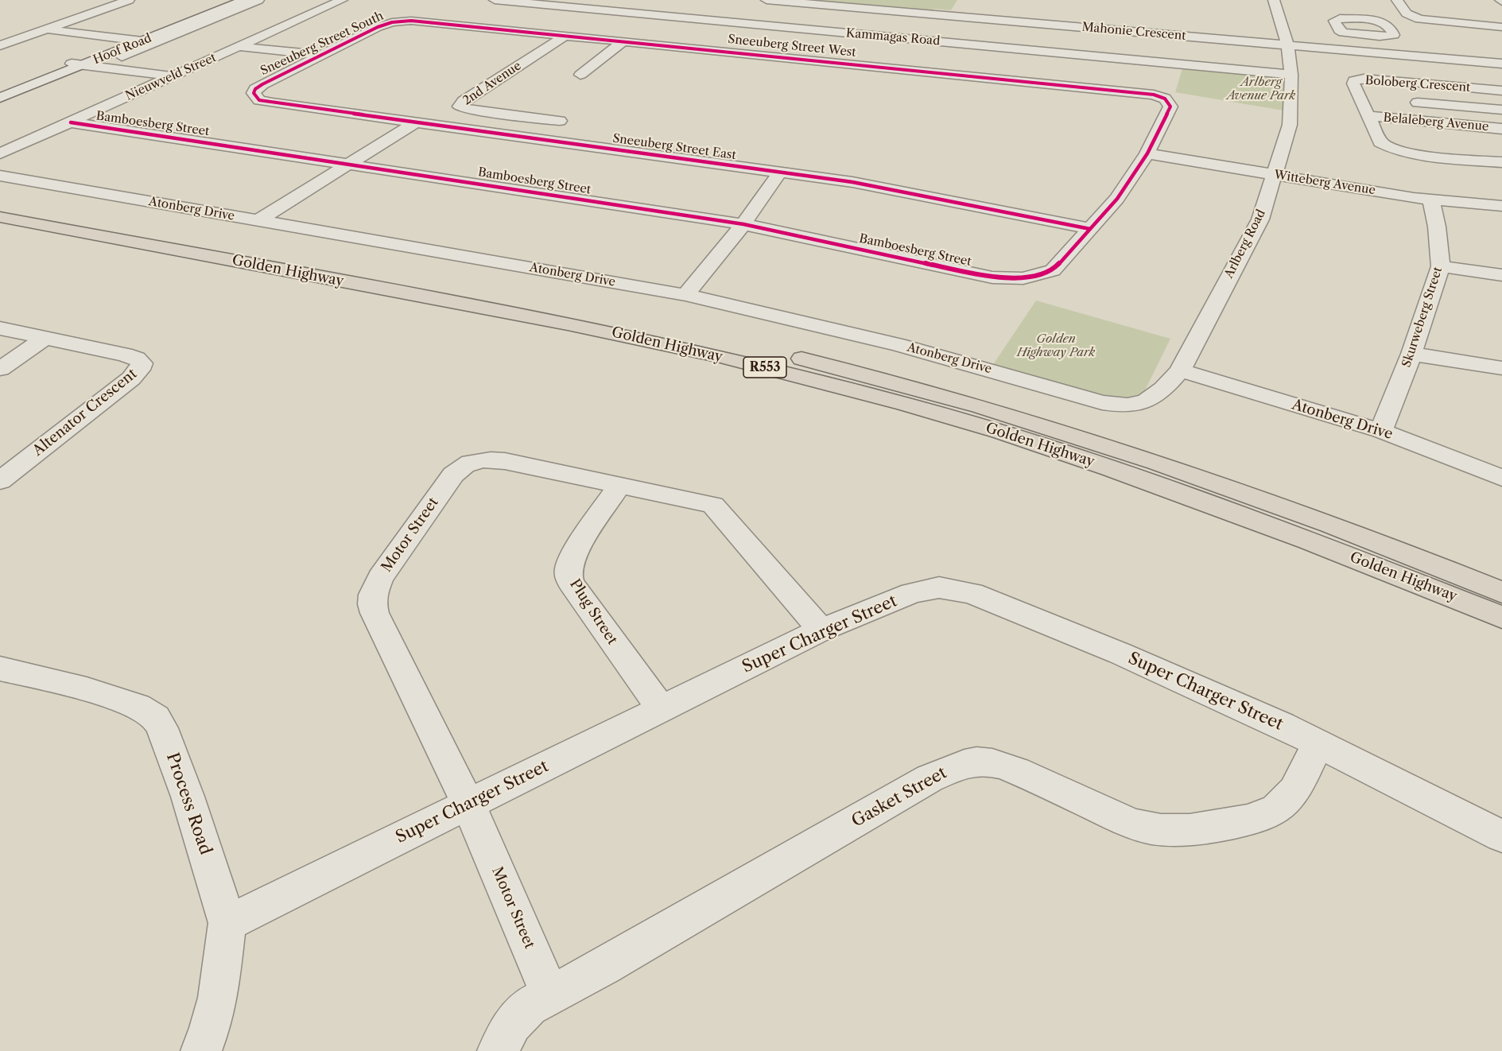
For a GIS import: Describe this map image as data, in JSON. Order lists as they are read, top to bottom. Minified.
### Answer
{"streets":{"main road":["Golden Highway","R553"],"street":["Mahonie Crescent","Kammagas Road","Sneeuberg Street South","Sneeuberg Street West","Hoof Road","Nieuwveld Street","2nd Avenue","Boloberg Crescent","Belaleberg Avenue","Bamboesberg Street","Sneeuberg Street East","Witteberg Avenue","Atonberg Drive","Arlberg Road","Skurweberg Street","Altenator Crescent","Motor Street","Plug Street","Super Charger Street","Gasket Street","Process Road"]},"crossings":[["Mahonie Crescent","Arlberg Road"],["Kammagas Road","Arlberg Road"],["Sneeuberg Street South","Sneeuberg Street West"],["Sneeuberg Street South","Sneeuberg Street East"],["Sneeuberg Street West","2nd Avenue"],["Sneeuberg Street West","Bamboesberg Street"],["Nieuwveld Street","Bamboesberg Street"],["Boloberg Crescent","Belaleberg Avenue"],["Bamboesberg Street","Sneeuberg Street East"],["Bamboesberg Street","Witteberg Avenue"],["Witteberg Avenue","Arlberg Road"],["Witteberg Avenue","Skurweberg Street"],["Atonberg Drive","Arlberg Road"],["Atonberg Drive","Skurweberg Street"],["Motor Street","Plug Street"],["Motor Street","Super Charger Street"],["Motor Street","Gasket Street"],["Plug Street","Super Charger Street"],["Super Charger Street","Gasket Street"],["Super Charger Street","Process Road"]],"parks":["Arlberg Avenue Park","Golden Highway Park"]}
